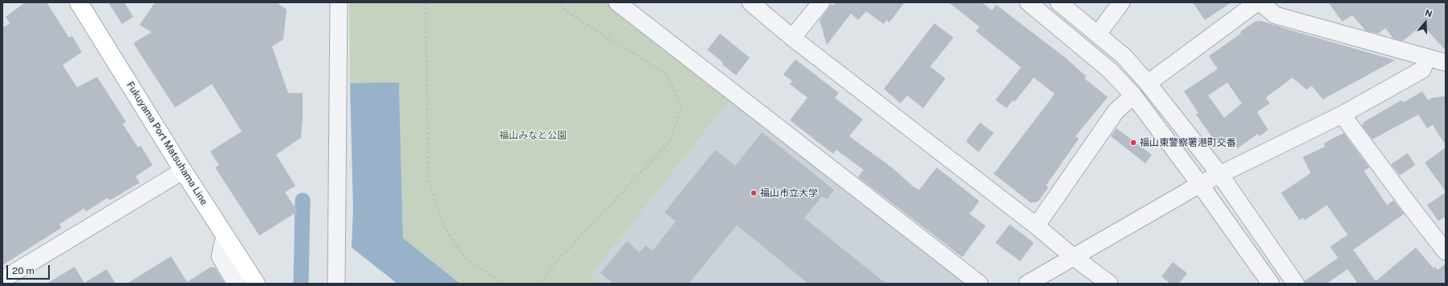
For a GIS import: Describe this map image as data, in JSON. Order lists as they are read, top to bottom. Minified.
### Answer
{"streets":{"main road":["Fukuyama Port Matsuhama Line"]},"parks":["福山みなと公園"],"places":["福山東警察署港町交番","福山市立大学"],"scale_bar":"20 m","north":"top"}
